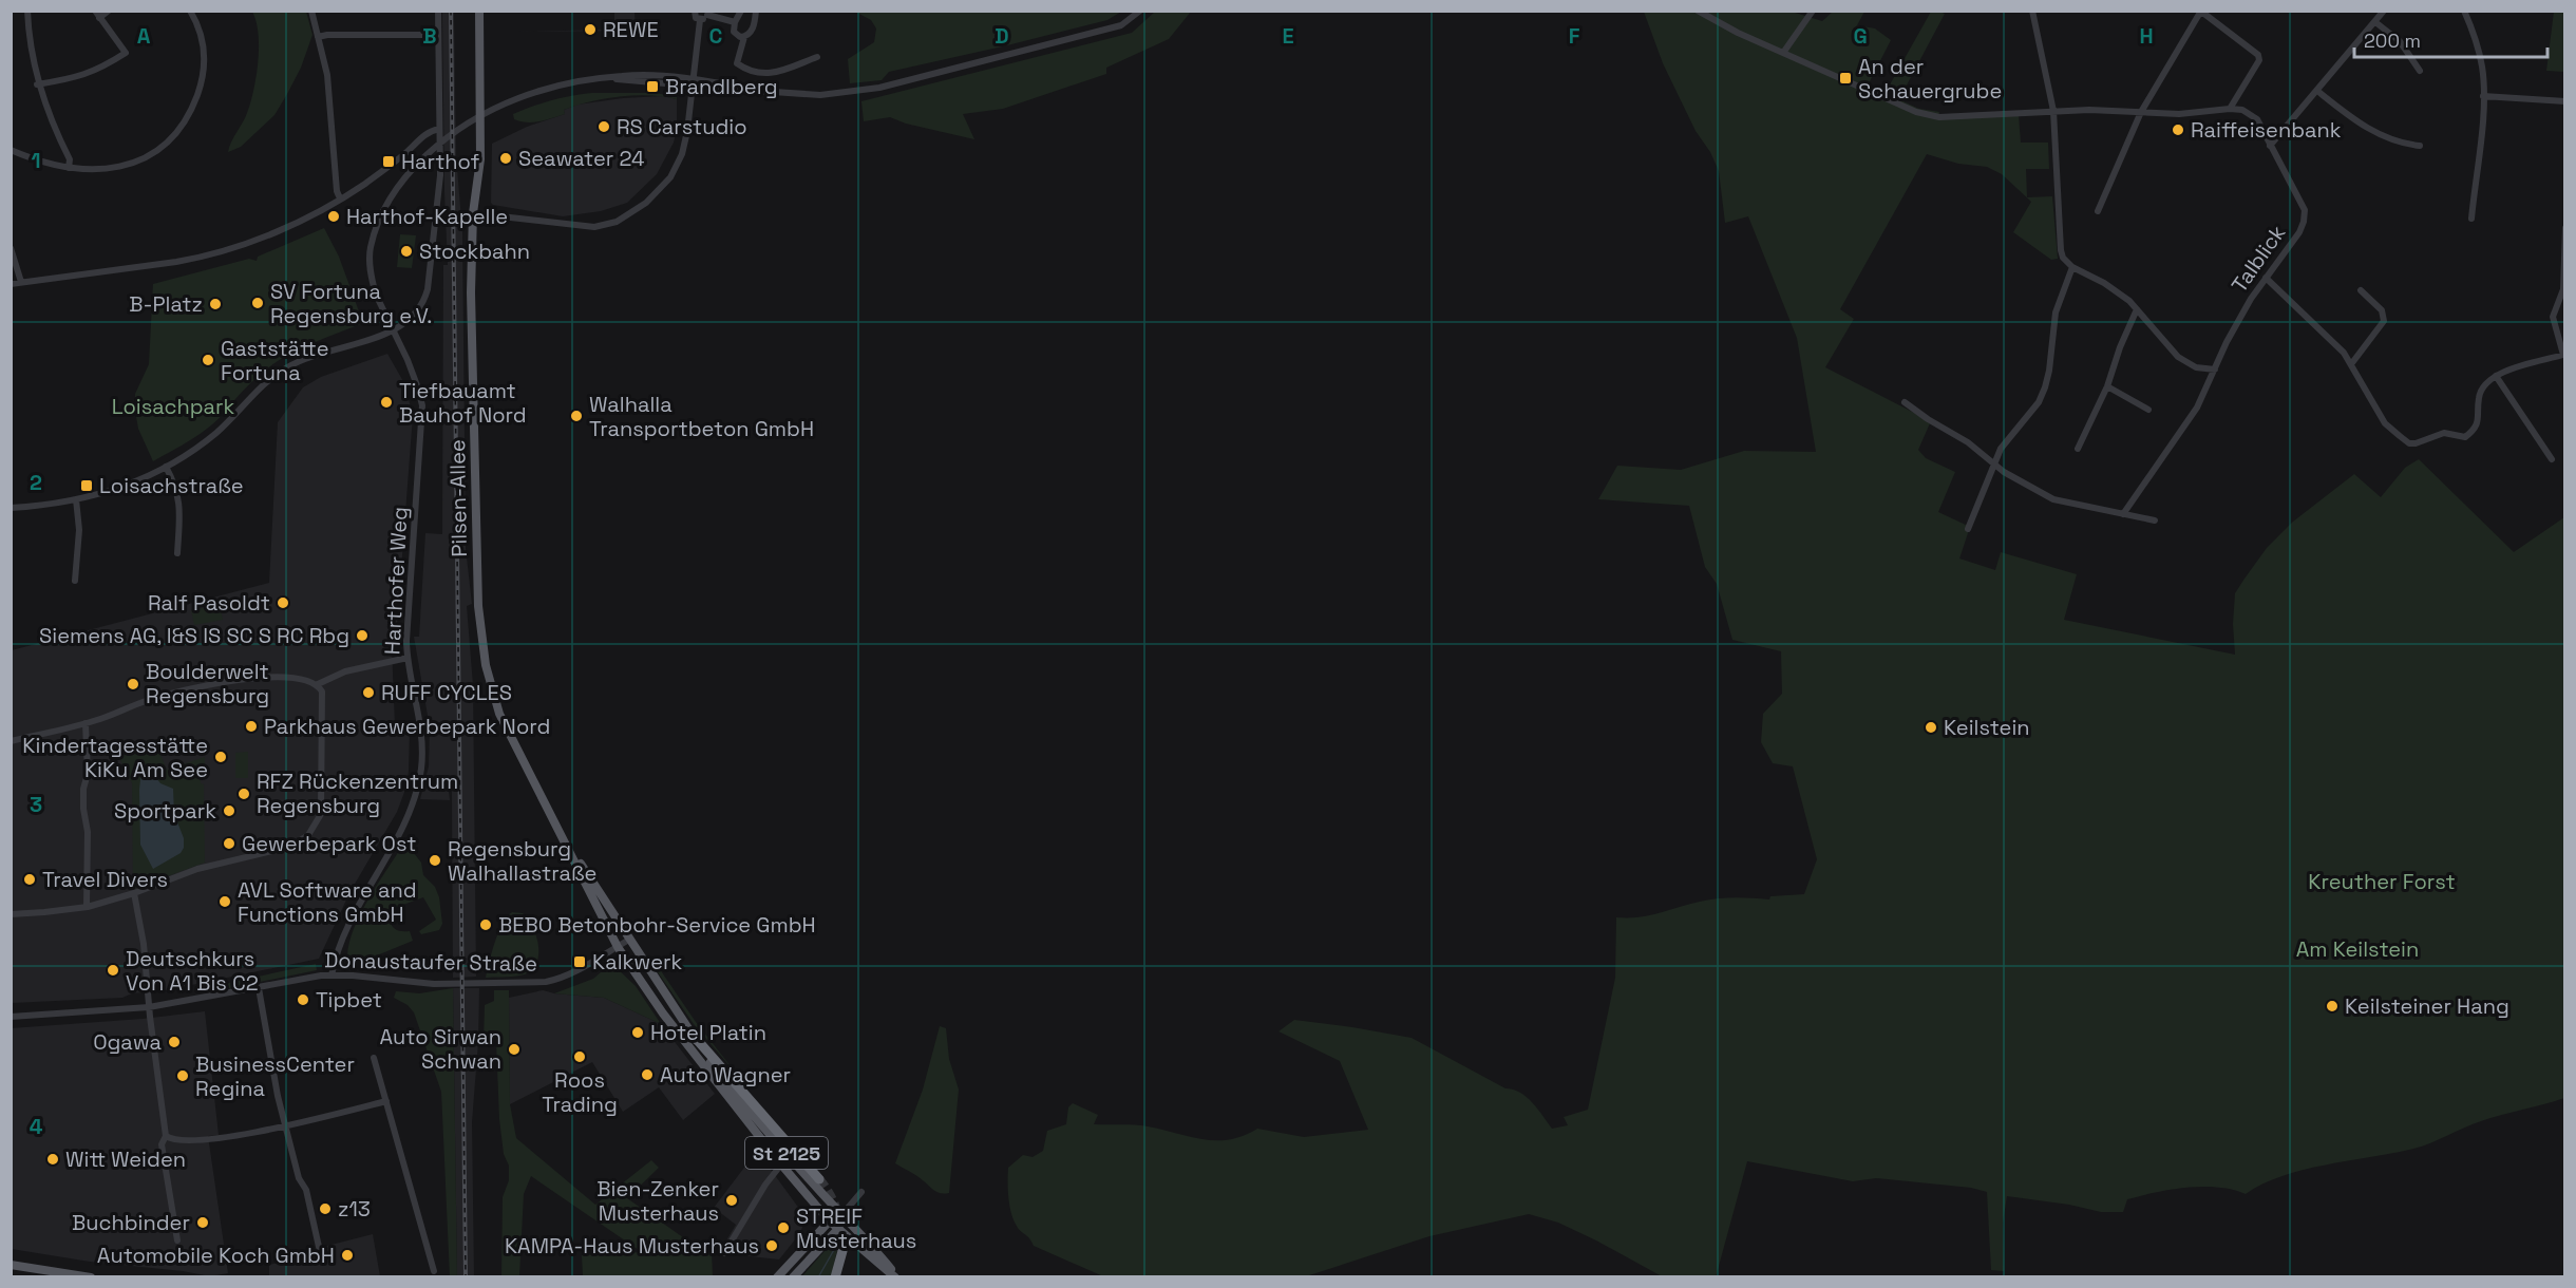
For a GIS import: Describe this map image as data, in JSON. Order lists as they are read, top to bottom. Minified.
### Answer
{"streets":{"main road":["Pilsen-Allee","St 2125"],"street":["Talblick","Harthofer Weg","Donaustaufer Straße"]},"crossings":[["Pilsen-Allee","Donaustaufer Straße"],["Pilsen-Allee","St 2125"],["Harthofer Weg","Donaustaufer Straße"],["Donaustaufer Straße","St 2125"]],"parks":["Loisachpark","Kreuther Forst","Am Keilstein"],"places":{"other":["REWE","RS Carstudio","Raiffeisenbank","Seawater 24","Harthof-Kapelle","Stockbahn","SV Fortuna Regensburg e.V.","B-Platz","Gaststätte Fortuna","Tiefbauamt Bauhof Nord","Walhalla Transportbeton GmbH","Ralf Pasoldt","Siemens AG, I&S IS SC S RC Rbg","Boulderwelt Regensburg","RUFF CYCLES","Parkhaus Gewerbepark Nord","Keilstein","Kindertagesstätte KiKu Am See","RFZ Rückenzentrum Regensburg","Sportpark","Gewerbepark Ost","Regensburg Walhallastraße","Travel Divers","AVL Software and Functions GmbH","BEBO Betonbohr-Service GmbH","Deutschkurs Von A1 Bis C2","Tipbet","Keilsteiner Hang","Hotel Platin","Ogawa","Auto Sirwan Schwan","Roos Trading","Auto Wagner","BusinessCenter Regina","Witt Weiden","Bien-Zenker Musterhaus","z13","Buchbinder","STREIF Musterhaus","KAMPA-Haus Musterhaus","Automobile Koch GmbH"],"transit":["An der Schauergrube","Brandlberg","Harthof","Loisachstraße","Kalkwerk"]},"scale_bar":"200 m","grid":{"columns":["A","B","C","D","E","F","G","H"],"rows":["1","2","3","4"]}}
